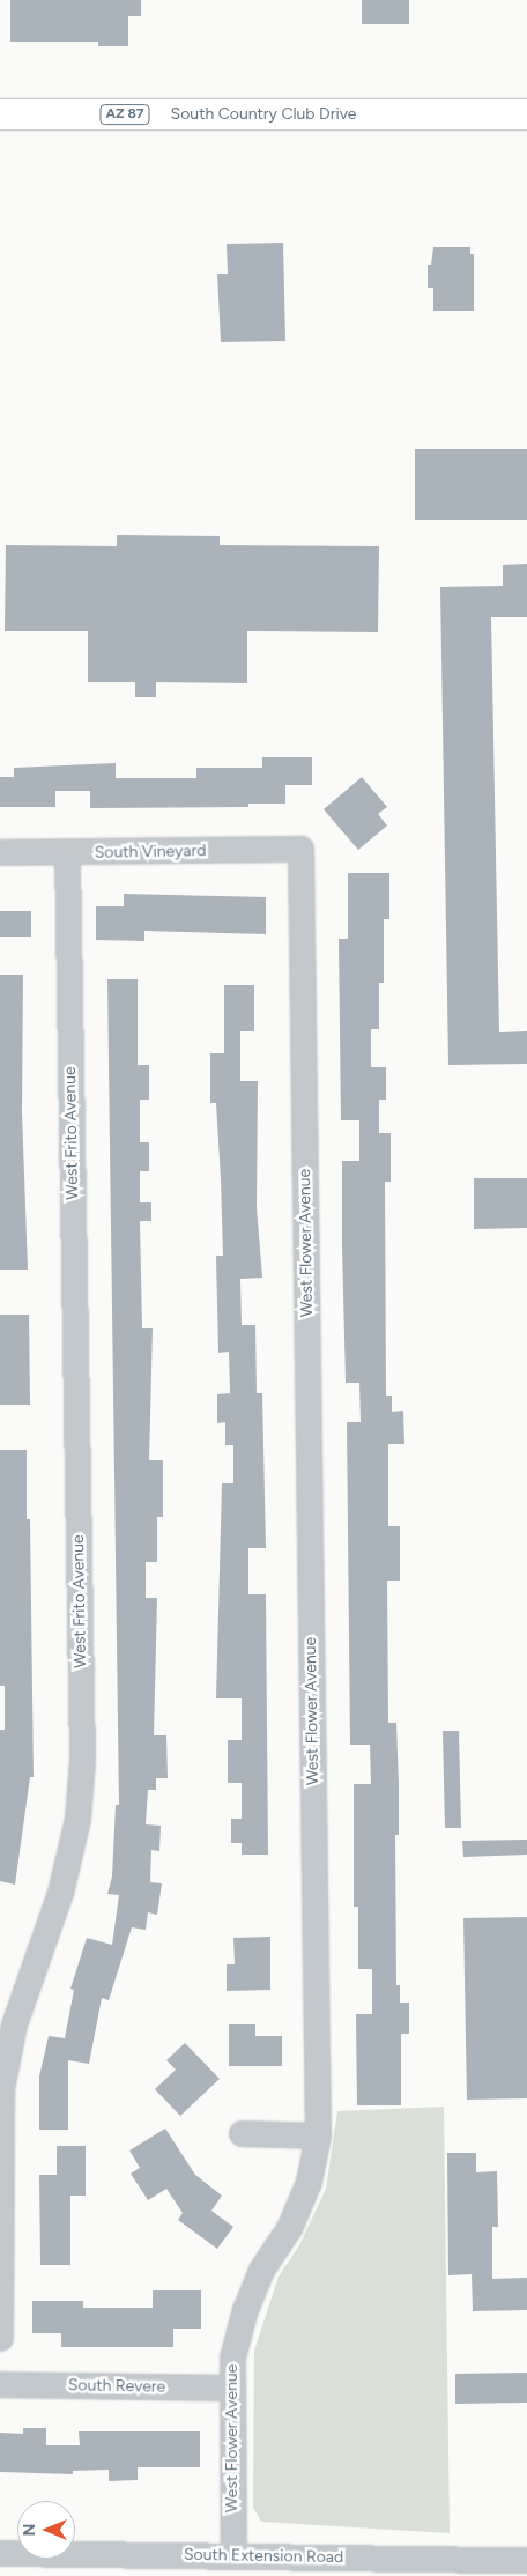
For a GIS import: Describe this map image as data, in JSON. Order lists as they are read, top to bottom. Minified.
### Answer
{"streets":{"main road":["AZ 87","South Country Club Drive"],"street":["South Vineyard","West Frito Avenue","West Flower Avenue","South Revere","South Extension Road"]},"crossings":[["South Vineyard","West Frito Avenue"],["South Vineyard","West Flower Avenue"],["West Flower Avenue","South Revere"],["West Flower Avenue","South Extension Road"]],"north":"left"}
